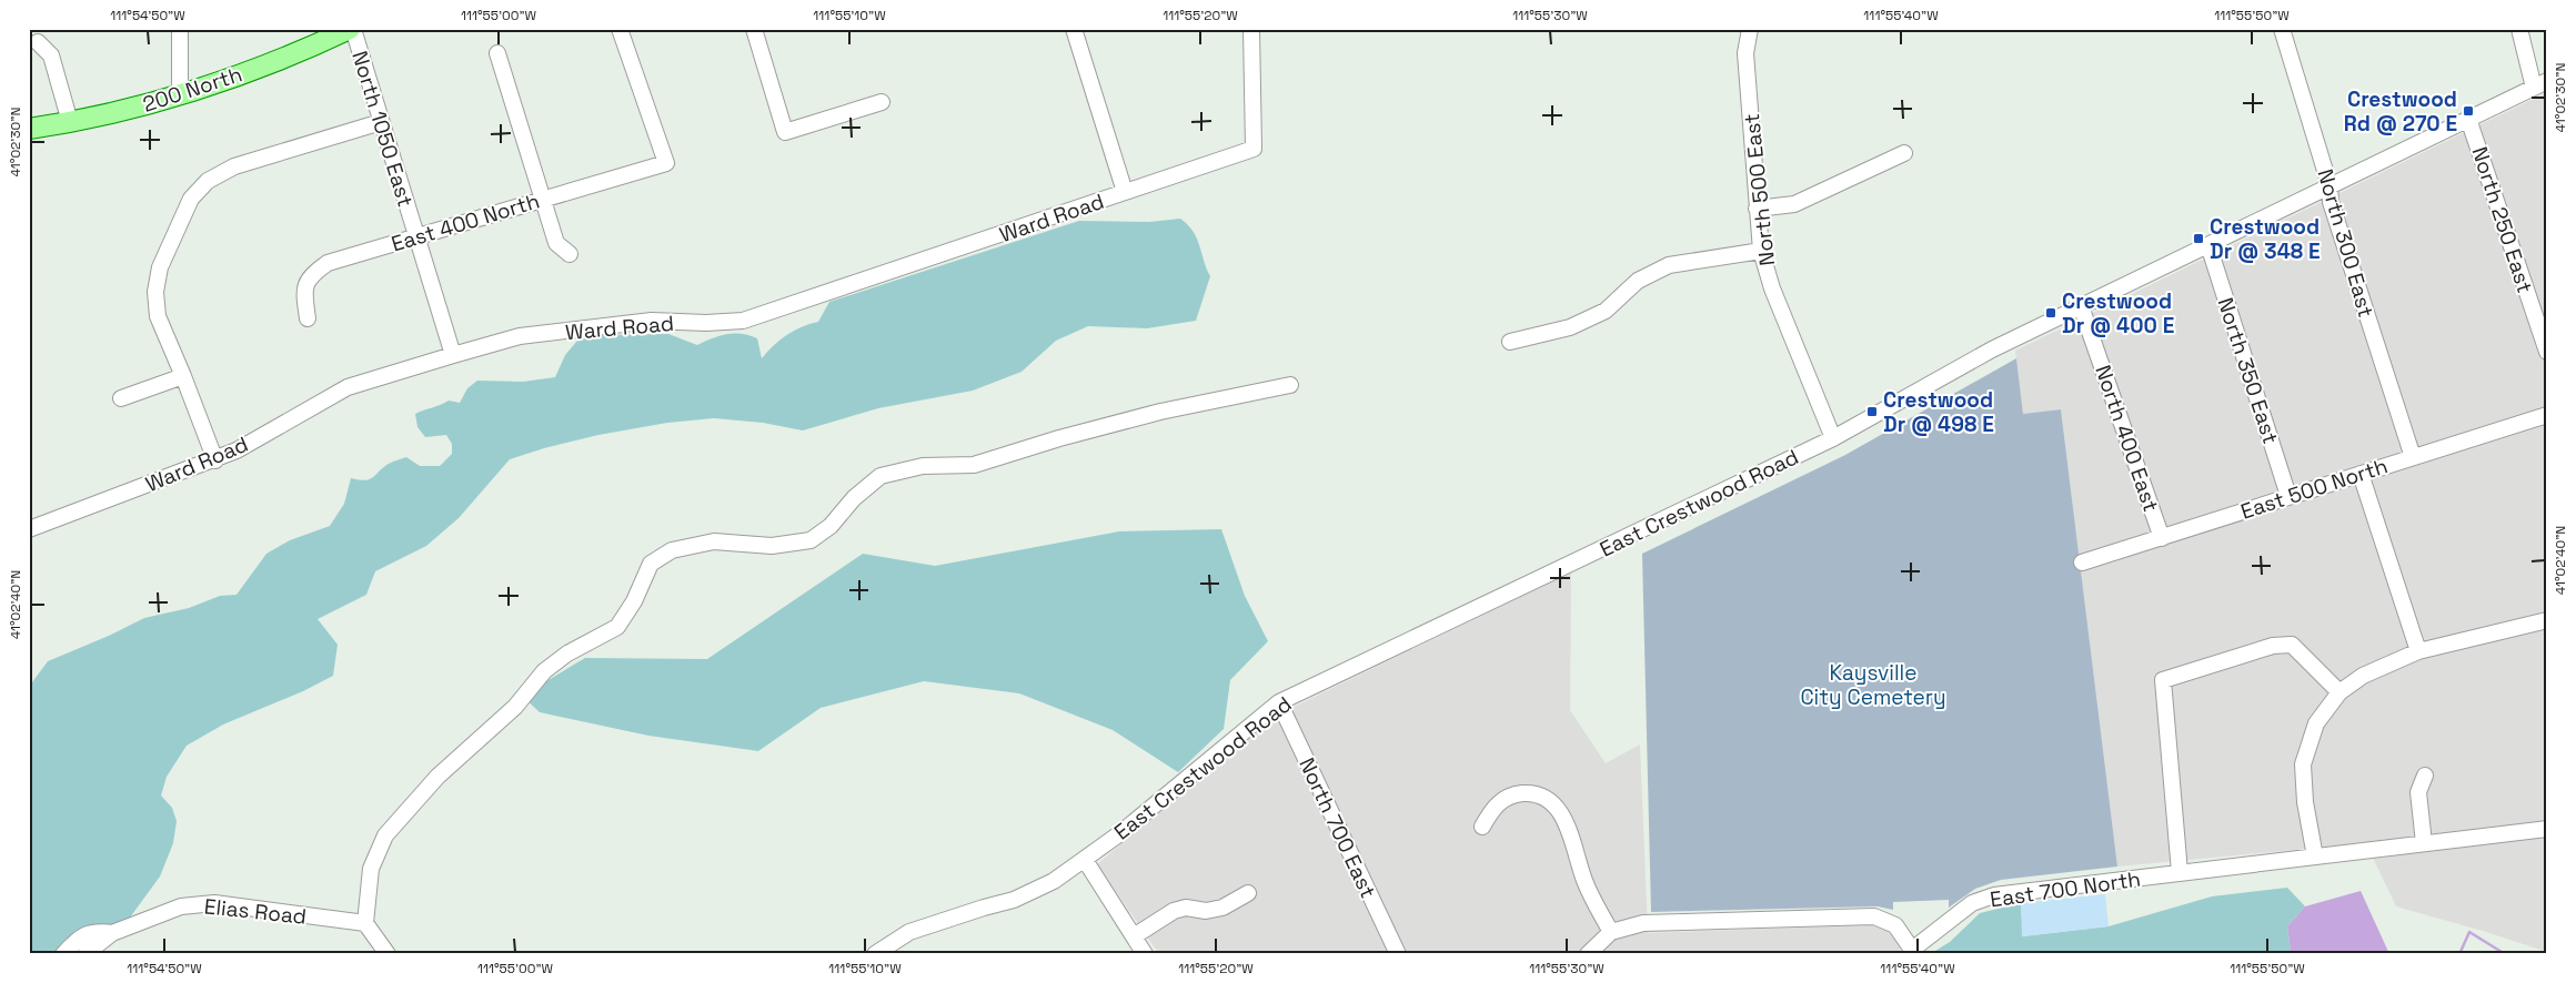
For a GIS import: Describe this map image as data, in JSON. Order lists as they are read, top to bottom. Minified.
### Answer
{"streets":{"main road":["200 North"],"street":["North 1050 East","North 500 East","Ward Road","North 250 East","East 400 North","North 300 East","North 350 East","North 400 East","East 500 North","East Crestwood Road","North 700 East","East 700 North","Elias Road"]},"crossings":[["200 North","North 1050 East"],["North 1050 East","Ward Road"],["North 1050 East","East 400 North"],["North 500 East","East Crestwood Road"],["North 250 East","East Crestwood Road"],["North 300 East","East 500 North"],["North 300 East","East Crestwood Road"],["North 350 East","East 500 North"],["North 350 East","East Crestwood Road"],["North 400 East","East 500 North"],["North 400 East","East Crestwood Road"],["East Crestwood Road","North 700 East"]],"parks":["Kaysville City Cemetery"],"places":{"transit":["Crestwood Rd @ 270 E","Crestwood Dr @ 348 E","Crestwood Dr @ 400 E","Crestwood Dr @ 498 E"]},"coordinates":["111°54'50\"W","111°55'00\"W","111°55'10\"W","111°55'20\"W","111°55'30\"W","111°55'40\"W","111°55'50\"W","41°02'30\"N","41°02'40\"N"]}
